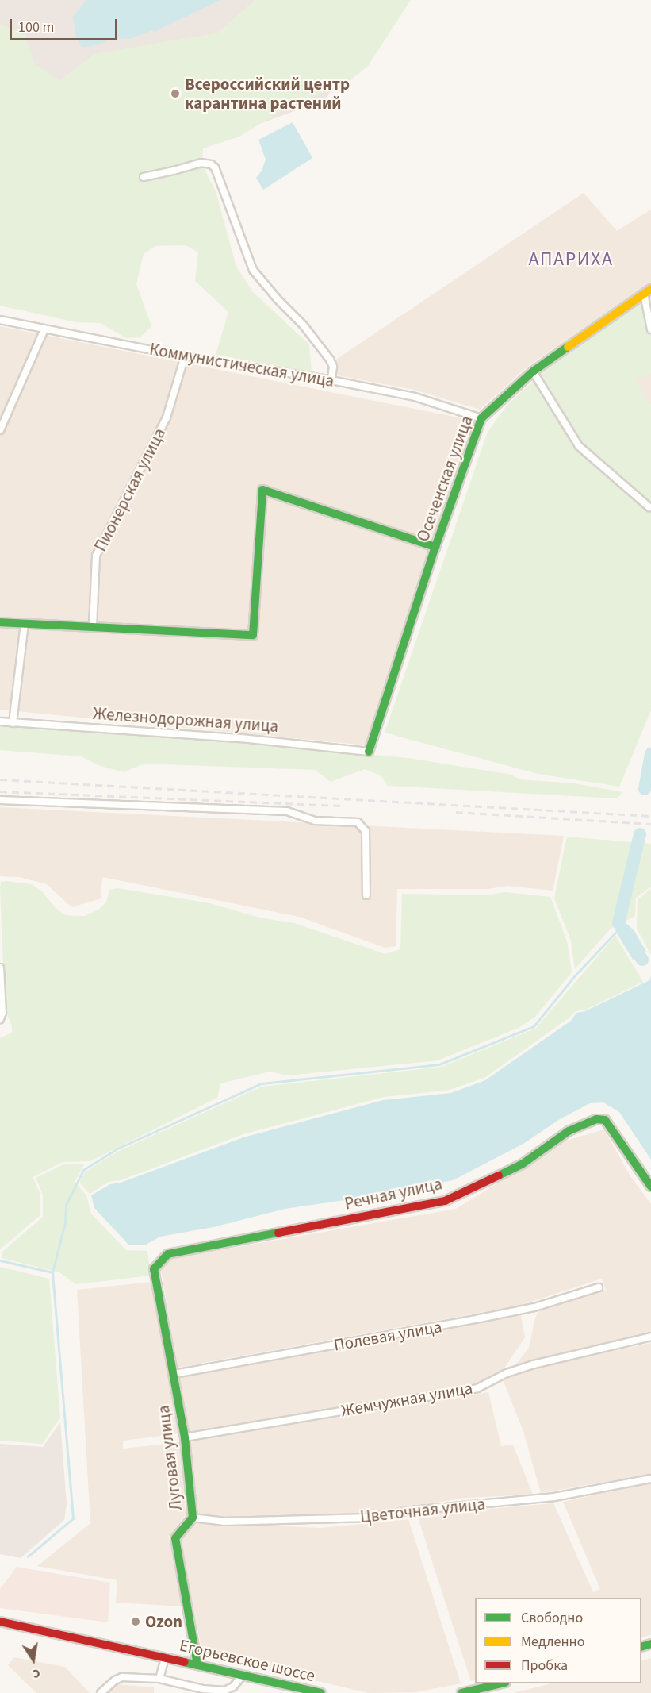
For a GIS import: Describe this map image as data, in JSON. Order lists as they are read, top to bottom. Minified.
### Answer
{"streets":{"street":["Коммунистическая улица","Осеченская улица","Пионерская улица","Железнодорожная улица","Речная улица","Полевая улица","Жемчужная улица","Луговая улица","Цветочная улица","Егорьевское шоссе"]},"crossings":[["Коммунистическая улица","Осеченская улица"],["Коммунистическая улица","Пионерская улица"],["Осеченская улица","Железнодорожная улица"],["Речная улица","Луговая улица"],["Полевая улица","Луговая улица"],["Жемчужная улица","Луговая улица"],["Луговая улица","Цветочная улица"],["Луговая улица","Егорьевское шоссе"]],"districts":["АПАРИХА"],"places":["Всероссийский центр карантина растений","Ozon"],"legend":["Свободно","Медленно","Пробка"],"scale_bar":"100 m","north":"bottom"}
